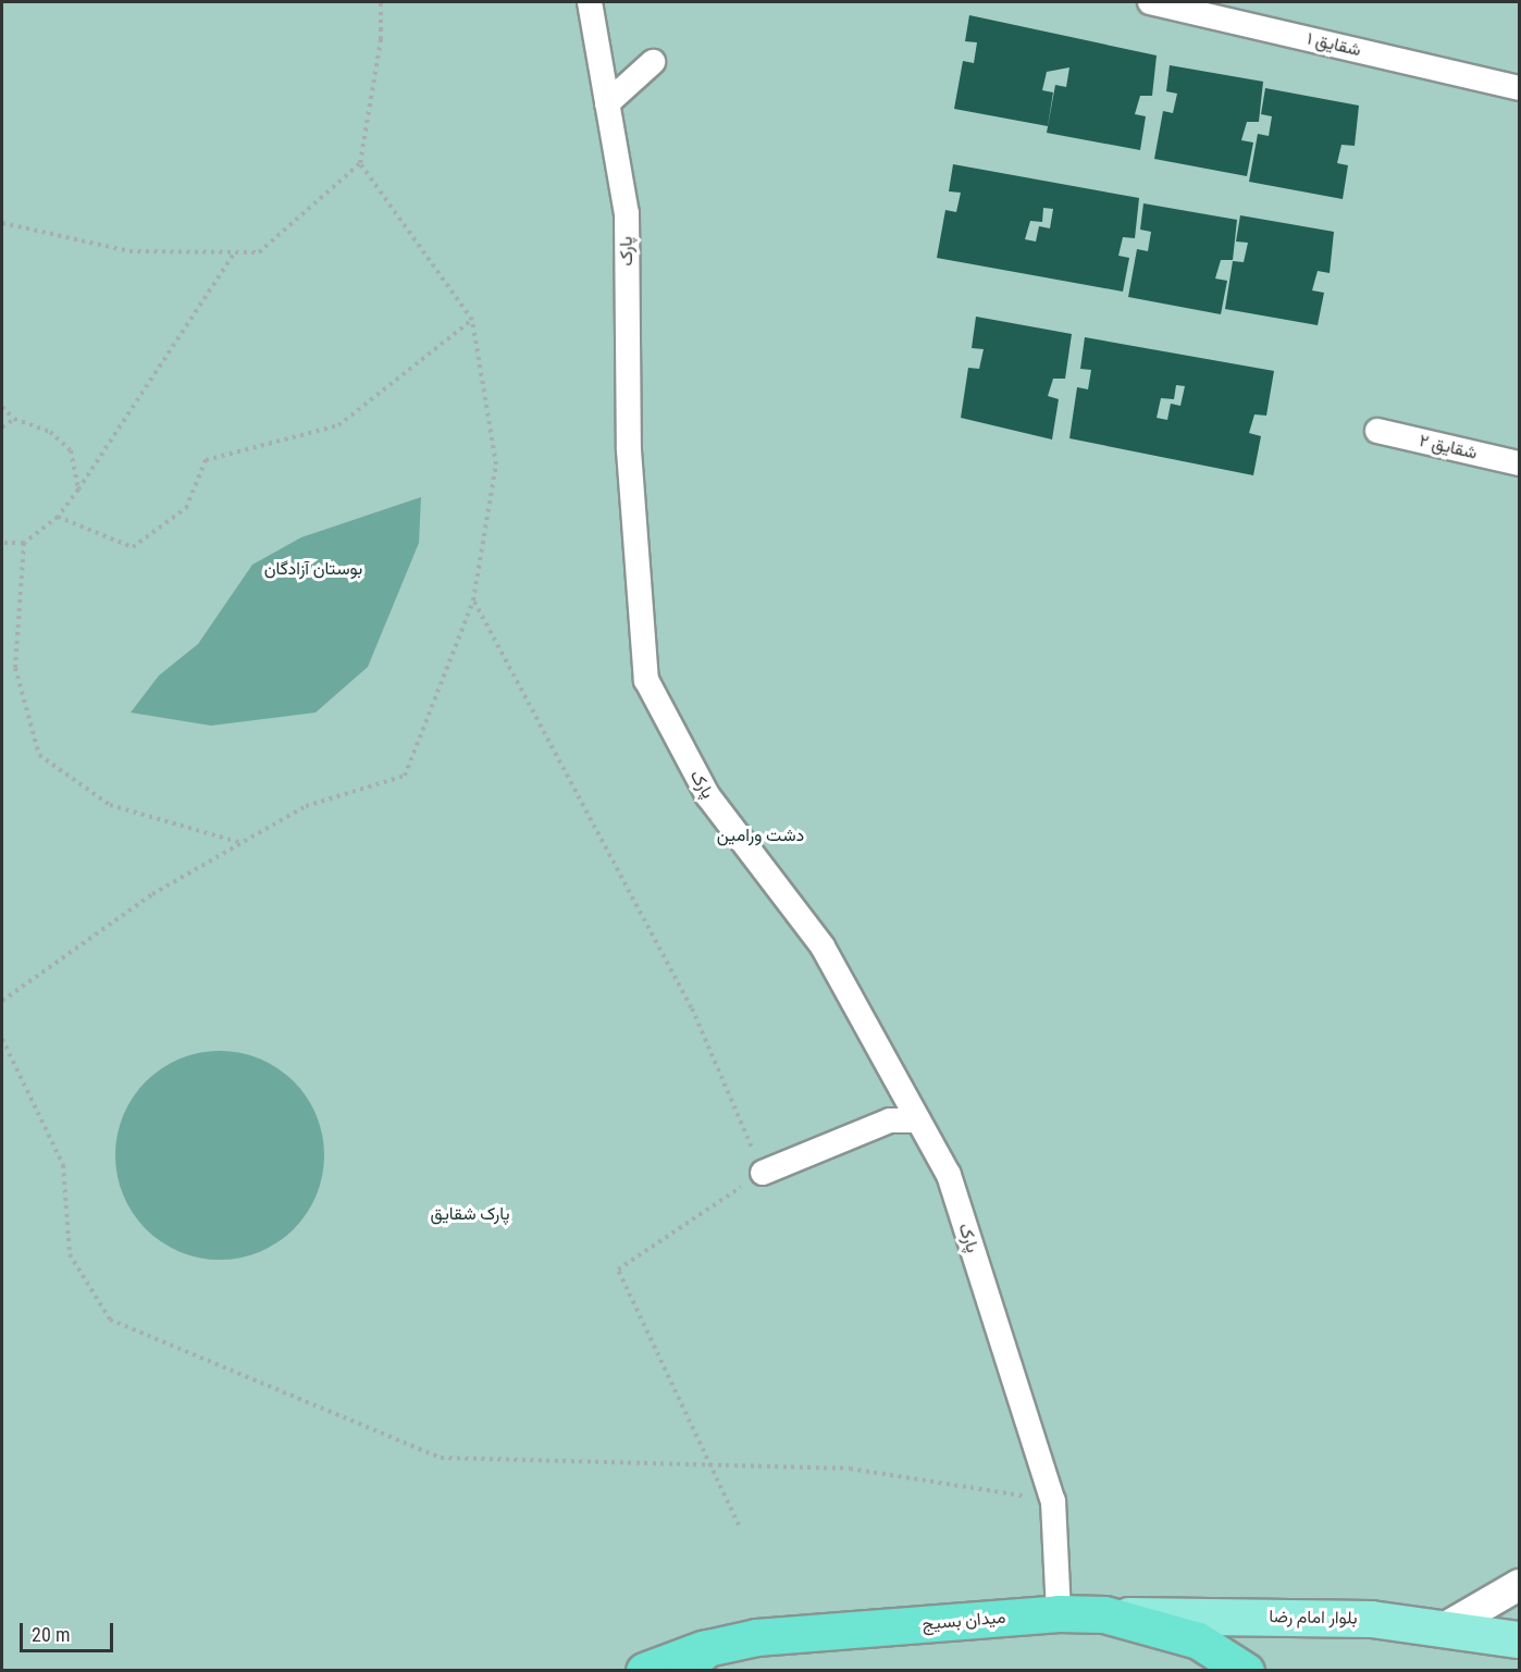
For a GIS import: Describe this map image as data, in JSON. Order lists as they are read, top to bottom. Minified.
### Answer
{"streets":{"highway":["میدان بسیج"],"main road":["بلوار امام رضا"],"street":["شقایق ۱","پارک","شقایق ۲"]},"crossings":[["پارک","میدان بسیج"],["بلوار امام رضا","میدان بسیج"]],"parks":["بوستان آزادگان","دشت ورامین","پارک شقایق"],"scale_bar":"20 m"}
